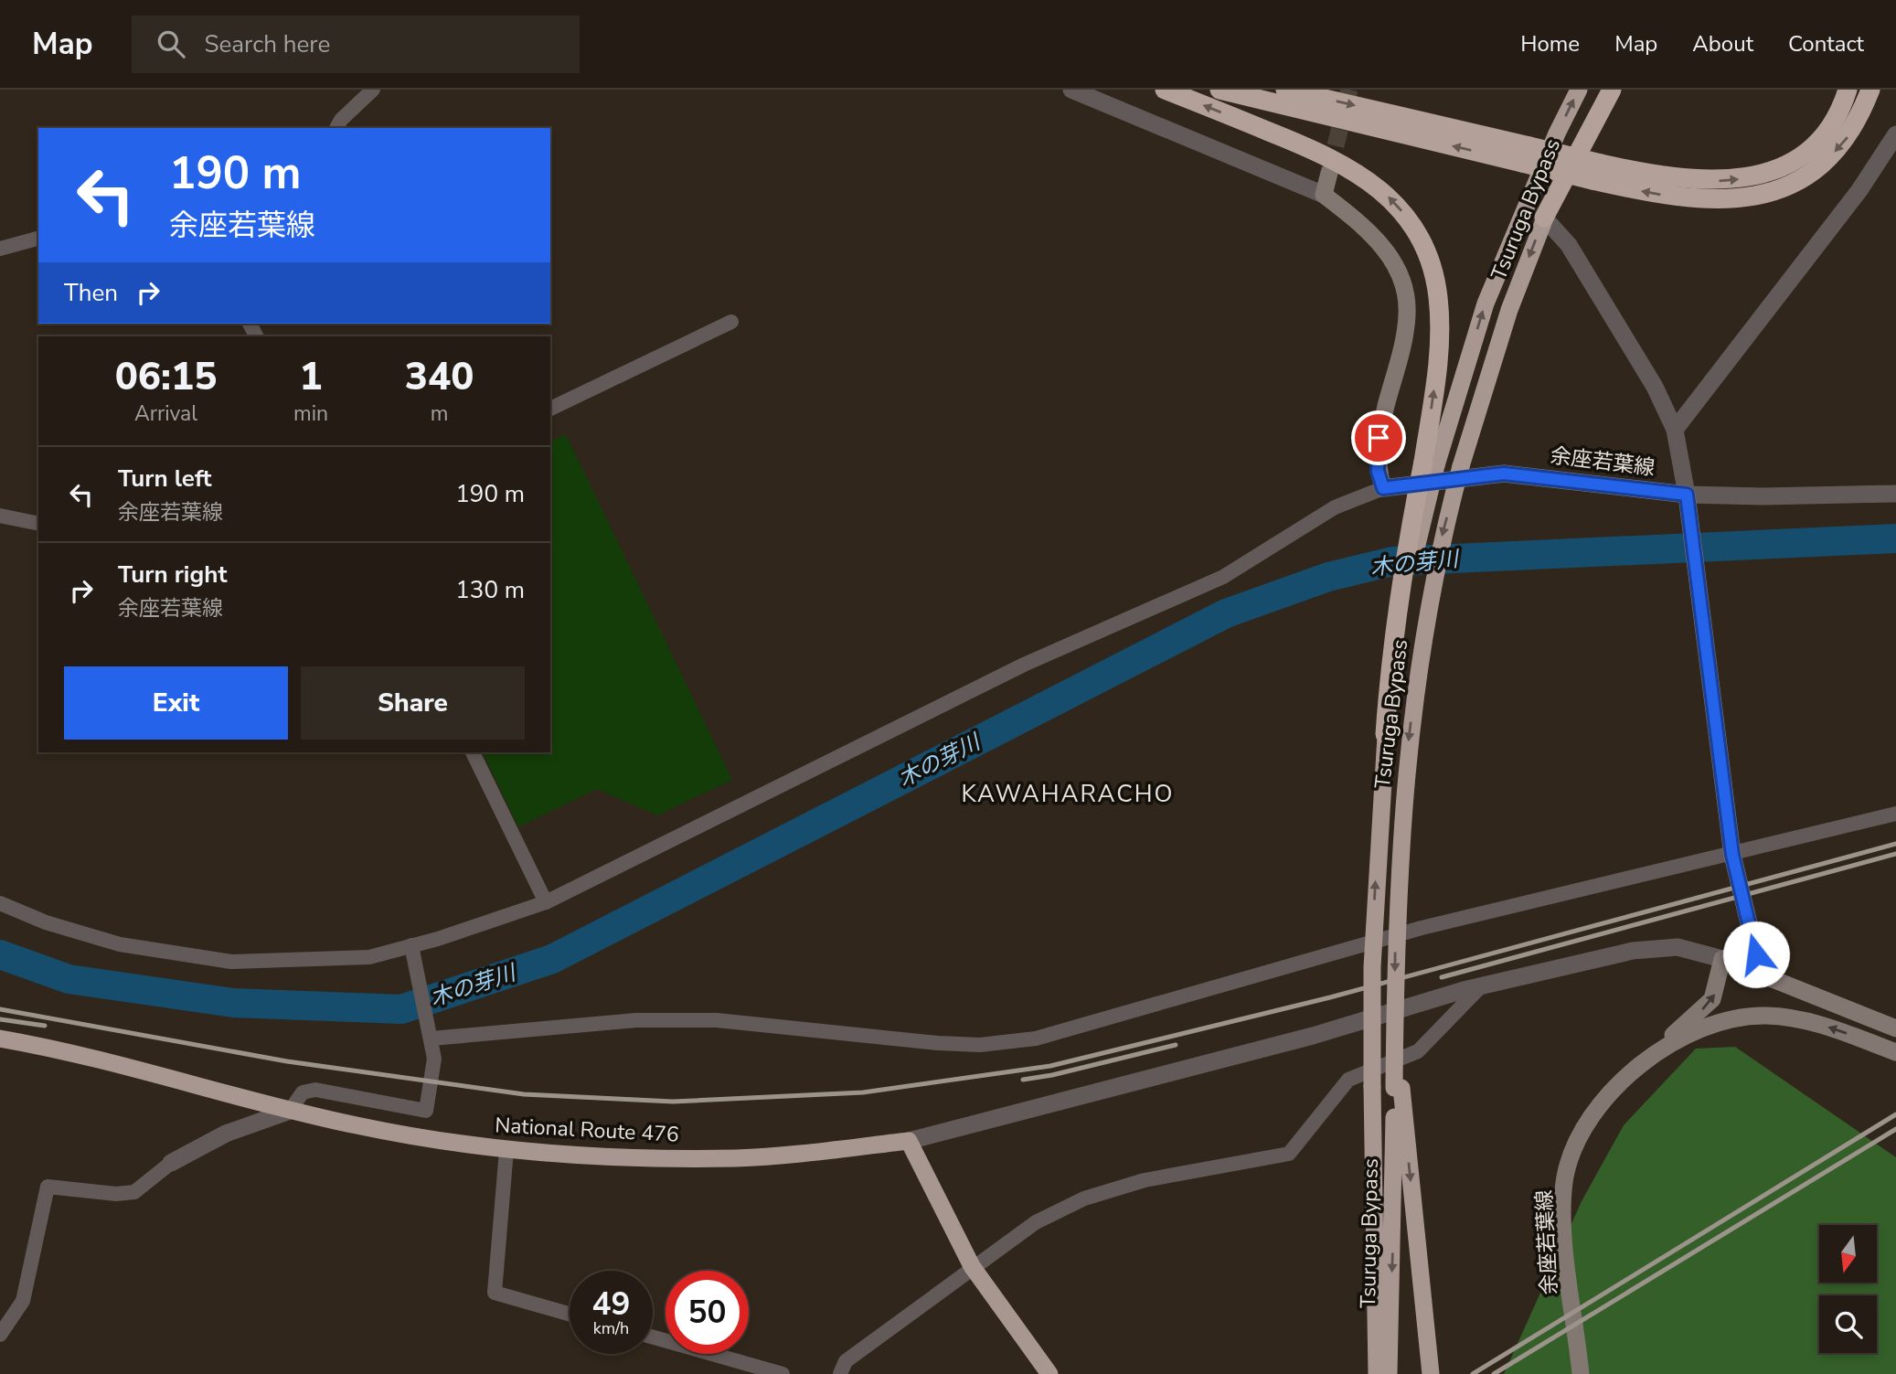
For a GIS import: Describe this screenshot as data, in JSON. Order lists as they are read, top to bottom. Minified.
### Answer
{"streets":{"highway":["Tsuruga Bypass","National Route 476"],"main road":["余座若葉線"]},"districts":["KAWAHARACHO"],"water":["木の芽川"],"north":"bottom","page":{"header":"Map","search":"Search here","nav":["Home","Map","About","Contact"],"turn":["190 m","余座若葉線"],"then":"Then","eta":["06:15","Arrival","1","min","340","m"],"list":[{"name":"Turn left","note":"余座若葉線","value":"190 m"},{"name":"Turn right","note":"余座若葉線","value":"130 m"}],"buttons":["Exit","Share"],"speed":"49 km/h","limit":"50"}}
